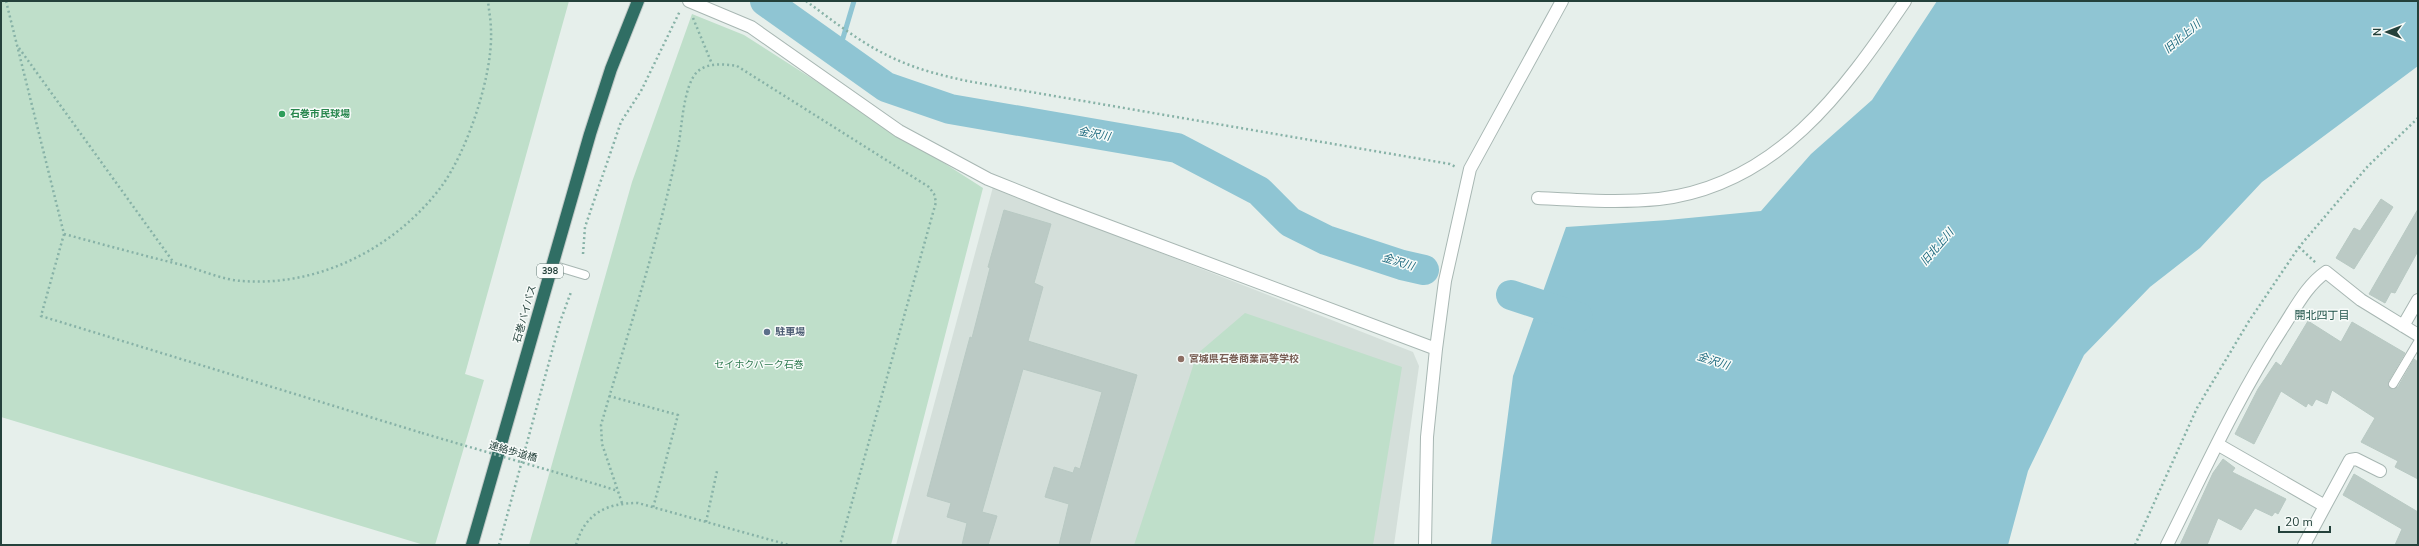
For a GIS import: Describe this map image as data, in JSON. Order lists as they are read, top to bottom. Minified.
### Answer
{"streets":{"highway":["398","石巻バイパス"],"path":["連絡歩道橋"]},"districts":["開北四丁目"],"water":["旧北上川","金沢川"],"parks":["セイホクパーク石巻"],"places":["石巻市民球場","駐車場","宮城県石巻商業高等学校"],"scale_bar":"20 m","north":"left"}
